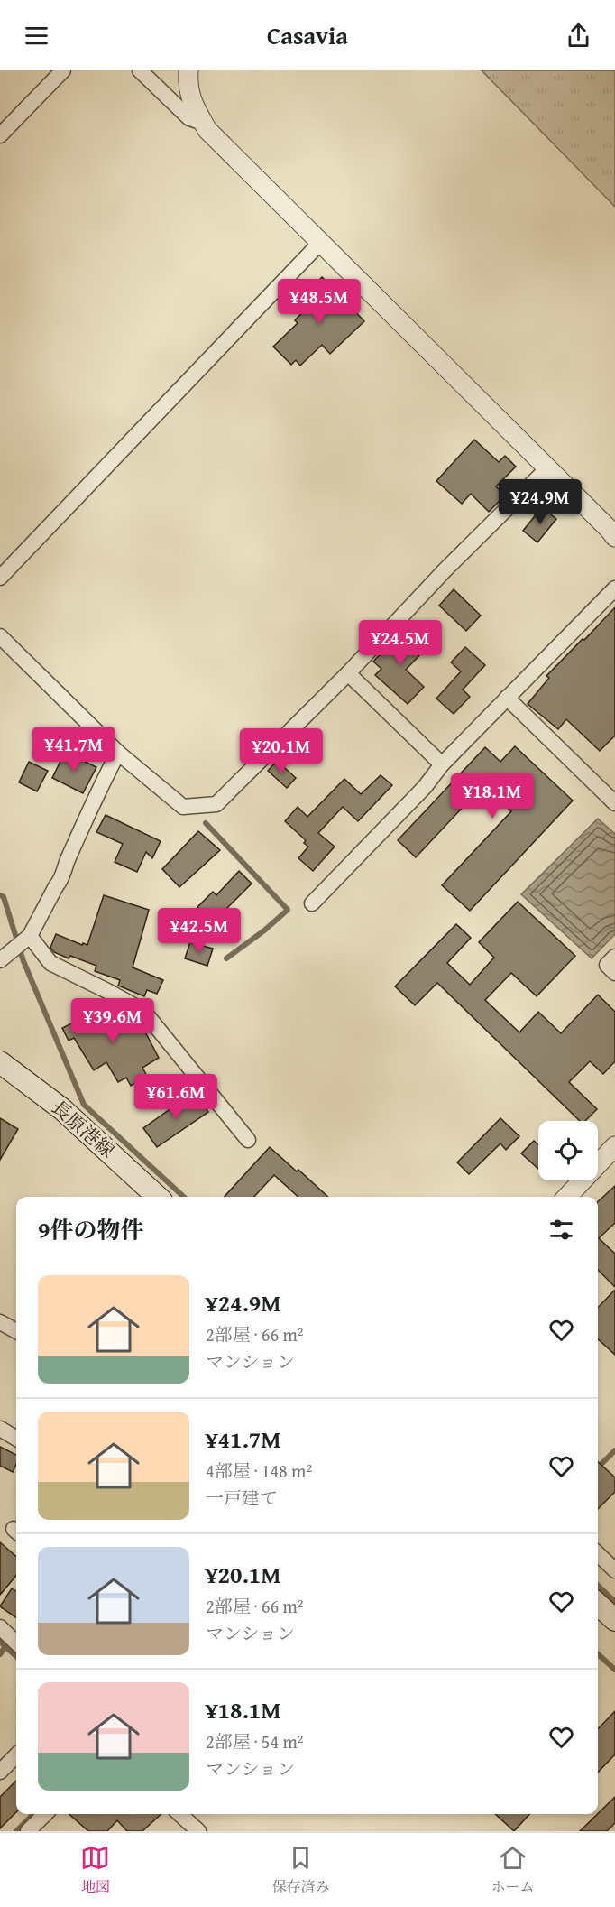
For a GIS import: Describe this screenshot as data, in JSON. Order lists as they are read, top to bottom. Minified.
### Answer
{"streets":{"main road":["長原港線"]},"page":{"header":"Casavia","price":["¥48.5M","¥24.9M","¥24.5M","¥41.7M","¥20.1M","¥18.1M","¥42.5M","¥39.6M","¥61.6M"],"heading":"9件の物件","list":[{"name":"¥24.9M","note":"2部屋 · 66 m² · マンション"},{"name":"¥41.7M","note":"4部屋 · 148 m² · 一戸建て"},{"name":"¥20.1M","note":"2部屋 · 66 m² · マンション"},{"name":"¥18.1M","note":"2部屋 · 54 m² · マンション"}],"tabs":["地図","保存済み","ホーム"]}}
